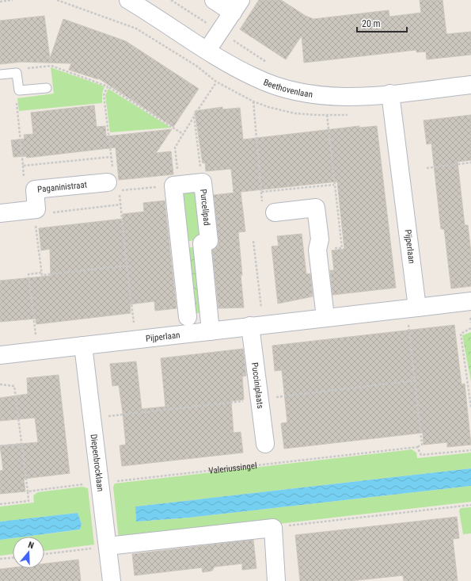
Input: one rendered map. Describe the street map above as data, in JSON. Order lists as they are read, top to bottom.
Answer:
{
  "streets": {
    "street": [
      "Beethovenlaan",
      "Paganinistraat",
      "Purcellpad",
      "Pijperlaan",
      "Pucciniplaats",
      "Diepenbrocklaan"
    ],
    "path": ["Valeriussingel"]
  },
  "crossings": [
    ["Beethovenlaan", "Pijperlaan"],
    ["Pijperlaan", "Pucciniplaats"],
    ["Pijperlaan", "Diepenbrocklaan"],
    ["Diepenbrocklaan", "Valeriussingel"]
  ],
  "scale_bar": "20 m",
  "north": "top"
}
